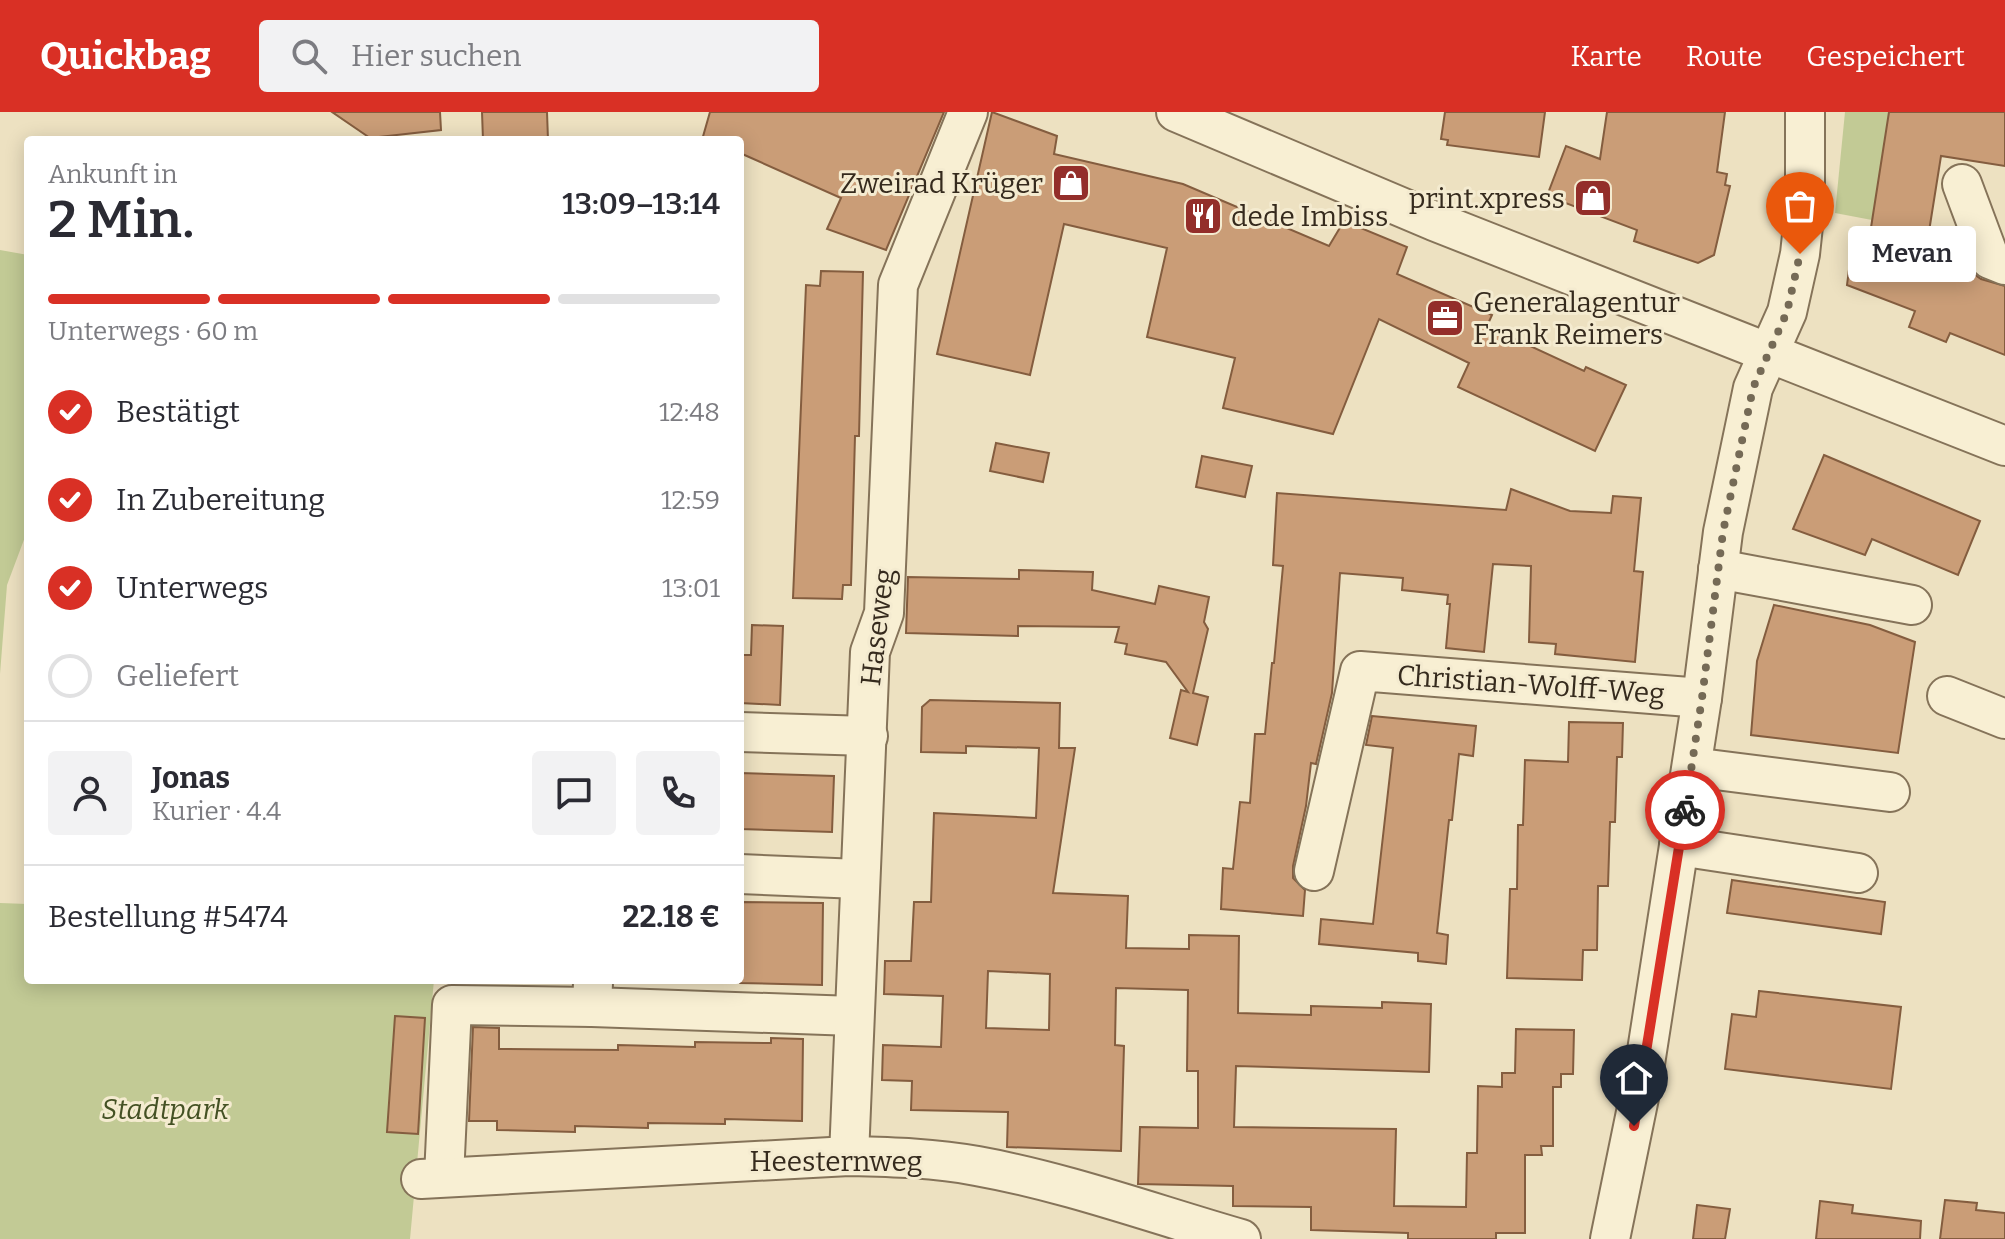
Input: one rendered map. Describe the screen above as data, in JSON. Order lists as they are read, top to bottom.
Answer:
{
  "streets": {
    "street": ["Haseweg", "Christian-Wolff-Weg", "Heesternweg"]
  },
  "crossings": [
    ["Haseweg", "Heesternweg"]
  ],
  "parks": ["Stadtpark"],
  "places": {
    "shop": ["Zweirad Krüger", "print.xpress"],
    "restaurant": ["dede Imbiss"],
    "other": ["Mevan"],
    "office": ["Generalagentur Frank Reimers"]
  },
  "page": {
    "header": "Quickbag",
    "search": "Hier suchen",
    "nav": ["Karte", "Route", "Gespeichert"],
    "heading": ["2 Min.", "Ankunft in", "13:09–13:14"],
    "panel": [
      "Jonas",
      "Kurier · 4.4",
      "Bestellung #5474",
      "22.18 €"
    ],
    "bubble": "Mevan",
    "bar": "Unterwegs · 60 m",
    "list": [
      ["Bestätigt", "12:48"],
      ["In Zubereitung", "12:59"],
      ["Unterwegs", "13:01"],
      "Geliefert"
    ]
  }
}
